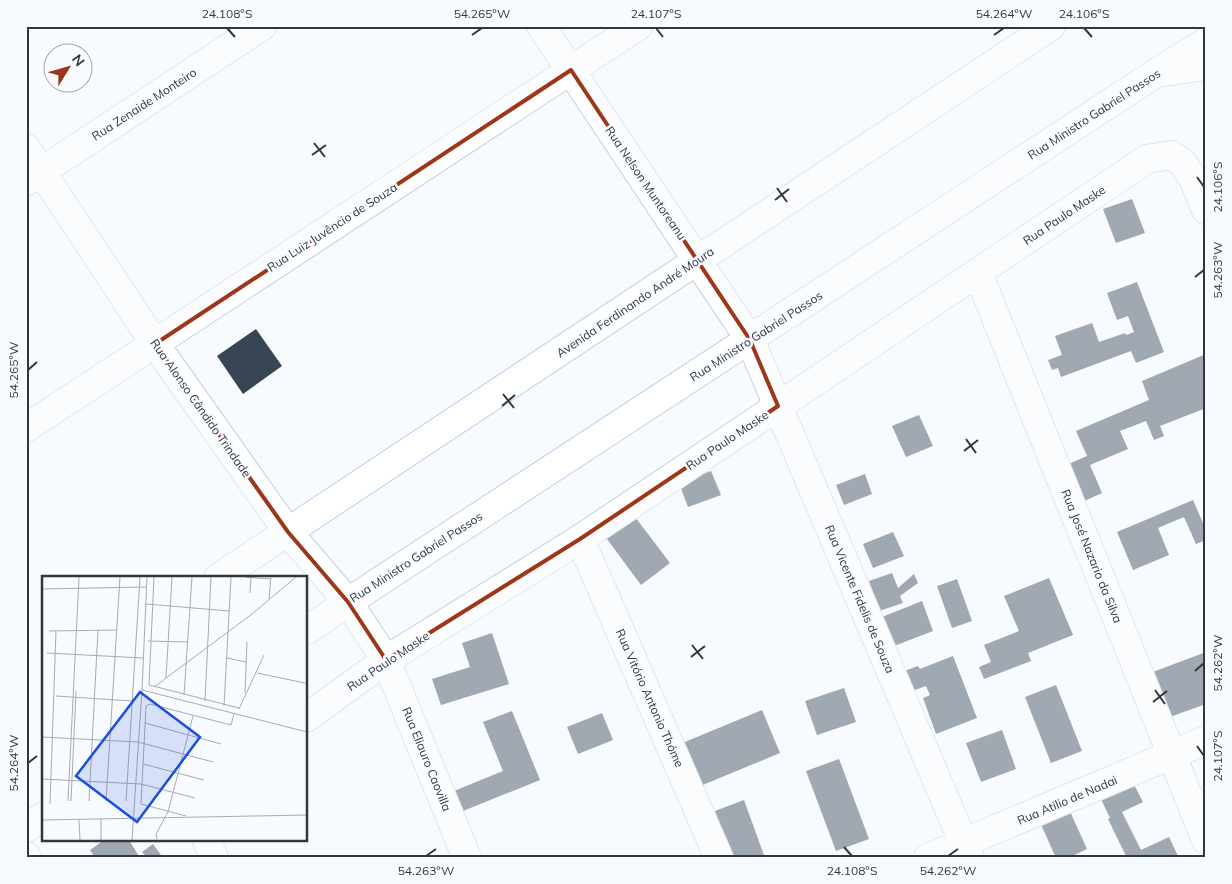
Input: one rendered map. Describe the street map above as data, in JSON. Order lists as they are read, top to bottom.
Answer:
{
  "streets": {
    "street": [
      "Rua Zenaide Monteiro",
      "Rua Ministro Gabriel Passos",
      "Rua Nelson Muntoreanu",
      "Rua Paulo Maske",
      "Rua Luiz Juvêncio de Souza",
      "Avenida Ferdinando André Moura",
      "Rua Alonso Cândido Trindade",
      "Rua José Nazario da Silva",
      "Rua Vicente Fidelis de Souza",
      "Rua Vitório Antonio Thóme",
      "Rua Eliauro Caovilla",
      "Rua Atilio de Nadai"
    ]
  },
  "crossings": [
    ["Rua Zenaide Monteiro", "Rua Alonso Cândido Trindade"],
    ["Rua Ministro Gabriel Passos", "Rua Nelson Muntoreanu"],
    ["Rua Ministro Gabriel Passos", "Rua Alonso Cândido Trindade"],
    ["Rua Ministro Gabriel Passos", "Rua Vicente Fidelis de Souza"],
    ["Rua Nelson Muntoreanu", "Rua Luiz Juvêncio de Souza"],
    ["Rua Nelson Muntoreanu", "Avenida Ferdinando André Moura"],
    ["Rua Nelson Muntoreanu", "Rua Vicente Fidelis de Souza"],
    ["Rua Paulo Maske", "Rua Alonso Cândido Trindade"],
    ["Rua Paulo Maske", "Rua José Nazario da Silva"],
    ["Rua Paulo Maske", "Rua Vicente Fidelis de Souza"],
    ["Rua Paulo Maske", "Rua Vitório Antonio Thóme"],
    ["Rua Paulo Maske", "Rua Eliauro Caovilla"],
    ["Rua Luiz Juvêncio de Souza", "Rua Alonso Cândido Trindade"],
    ["Avenida Ferdinando André Moura", "Rua Alonso Cândido Trindade"],
    ["Rua Alonso Cândido Trindade", "Rua Eliauro Caovilla"],
    ["Rua José Nazario da Silva", "Rua Atilio de Nadai"],
    ["Rua Vicente Fidelis de Souza", "Rua Atilio de Nadai"]
  ],
  "north": "top right",
  "coordinates": [
    "24.108°S",
    "54.265°W",
    "24.107°S",
    "54.264°W",
    "24.106°S",
    "54.263°W",
    "54.262°W"
  ]
}
